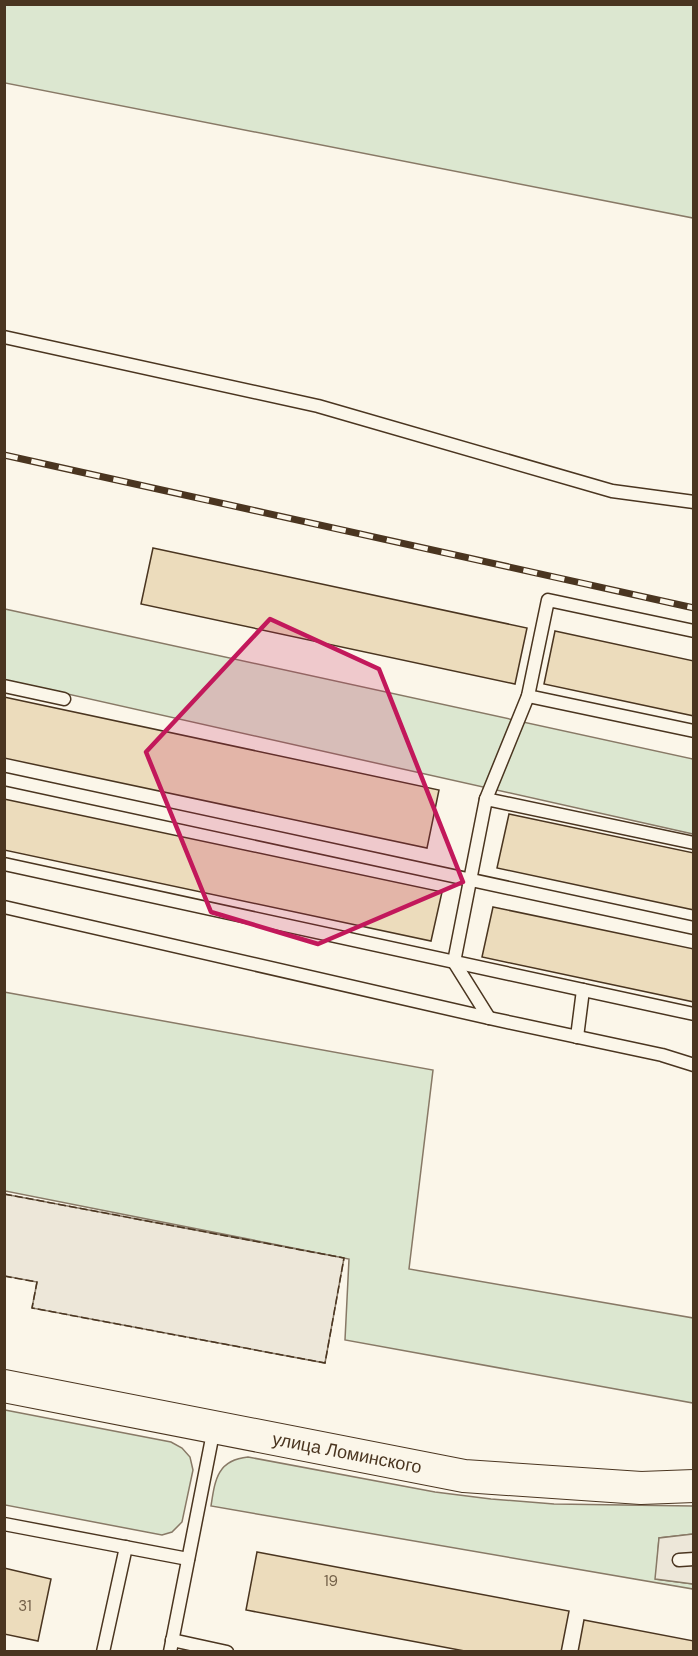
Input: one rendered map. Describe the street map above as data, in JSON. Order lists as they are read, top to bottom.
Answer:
{
  "streets": {
    "street": ["улица Ломинского"]
  },
  "house_numbers": ["19", "31"]
}
